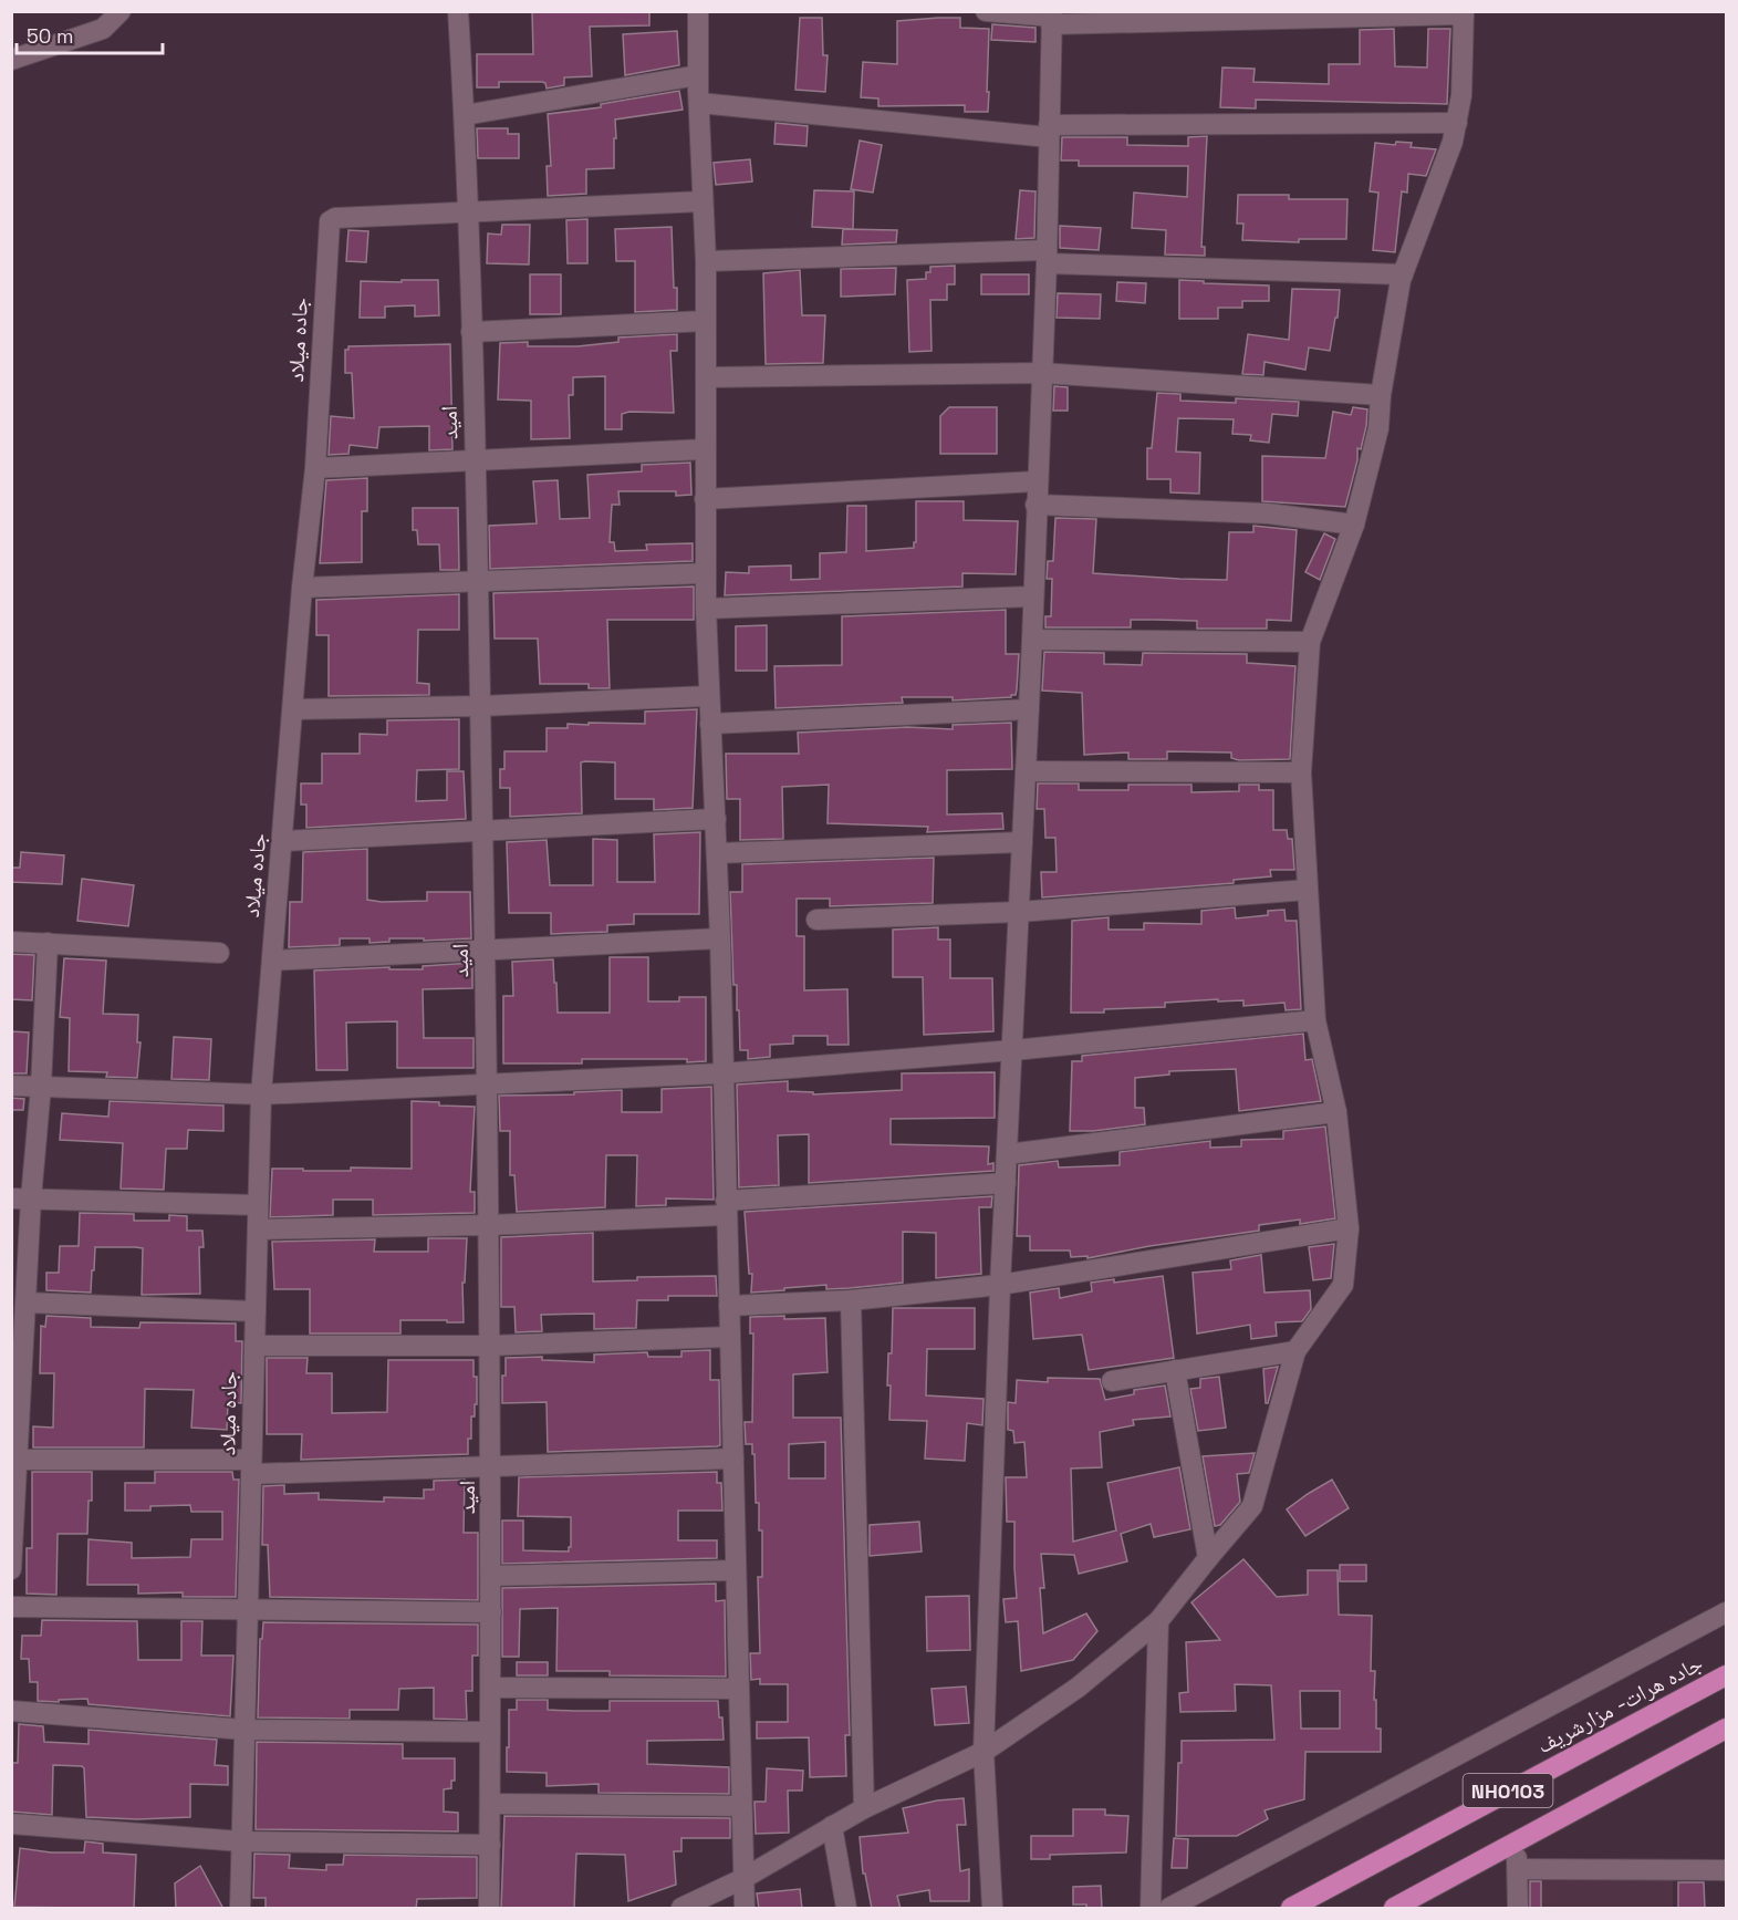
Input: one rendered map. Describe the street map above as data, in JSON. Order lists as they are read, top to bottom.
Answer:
{
  "streets": {
    "highway": ["جاده هرات- مزارشریف", "NH0103"],
    "street": ["جاده میلاد", "امید"]
  },
  "crossings": [
    ["جاده میلاد", "امید"]
  ],
  "scale_bar": "50 m"
}
